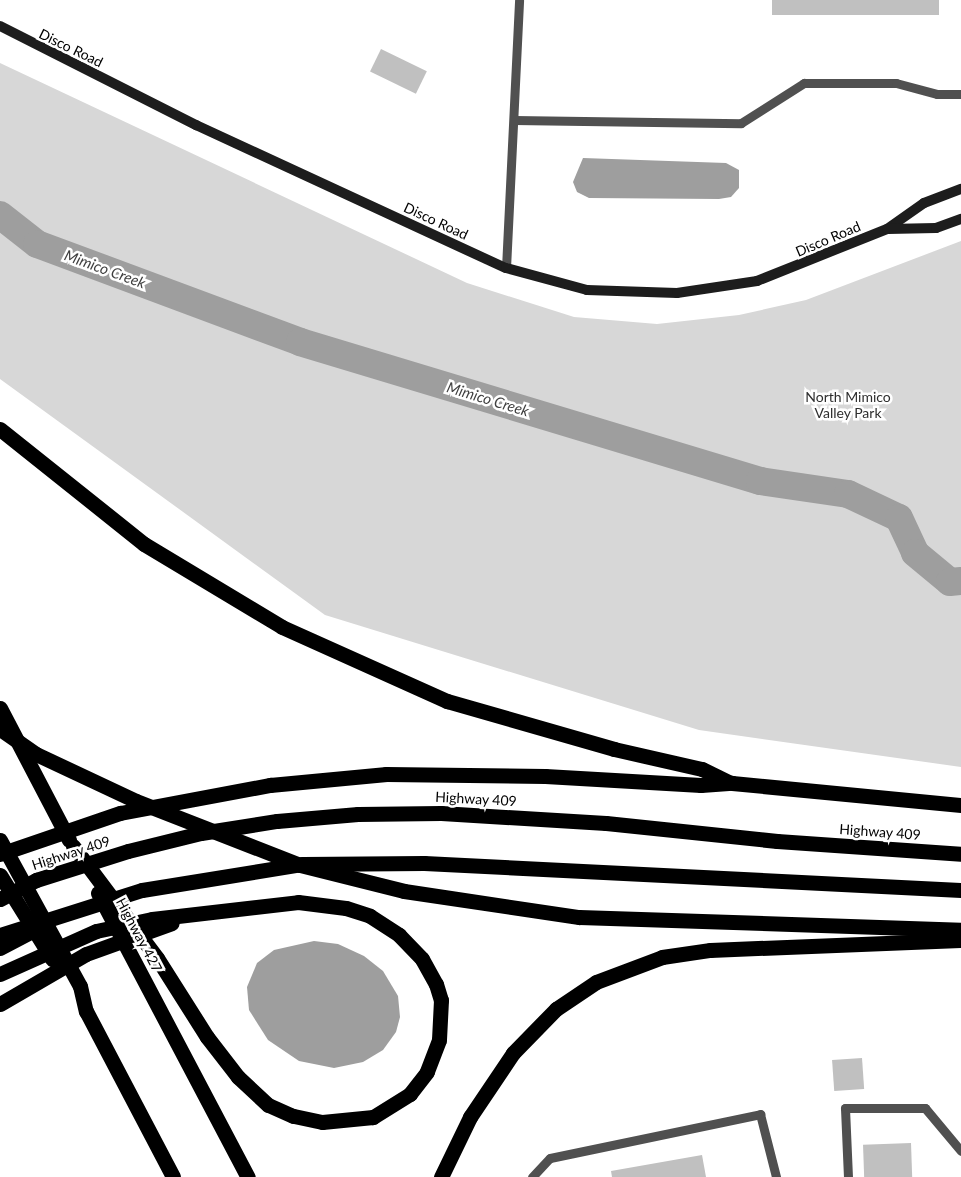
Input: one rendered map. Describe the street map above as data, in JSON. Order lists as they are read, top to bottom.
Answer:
{
  "streets": {
    "highway": ["Highway 409", "Highway 427"],
    "main road": ["Disco Road"]
  },
  "water": ["Mimico Creek"],
  "parks": ["North Mimico Valley Park"]
}
